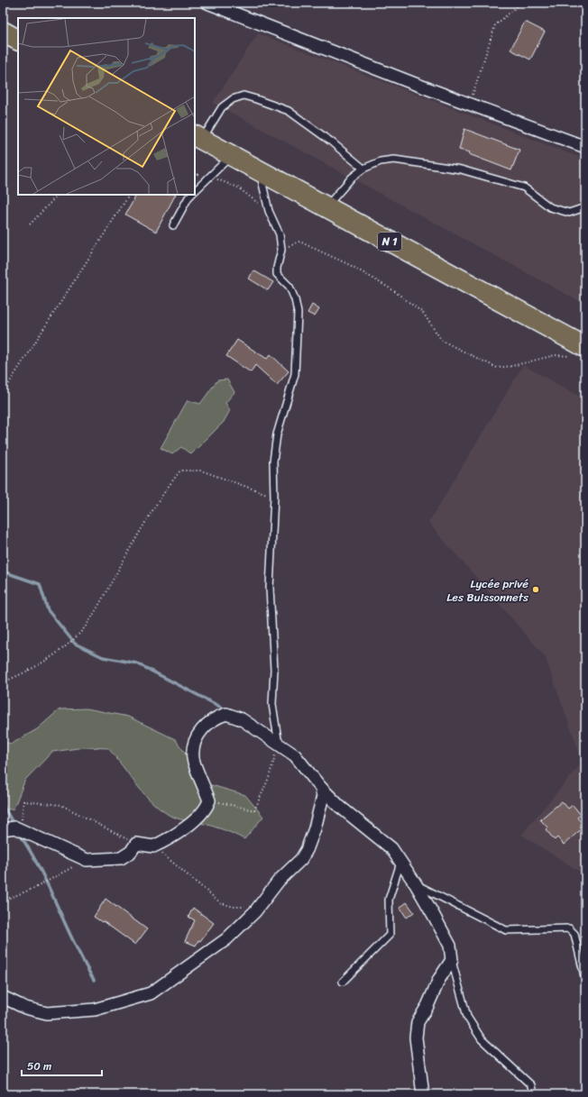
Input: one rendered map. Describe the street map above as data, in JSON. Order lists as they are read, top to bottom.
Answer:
{
  "streets": {
    "highway": ["N 1"]
  },
  "places": ["Lycée privé Les Buissonnets"],
  "scale_bar": "50 m"
}
